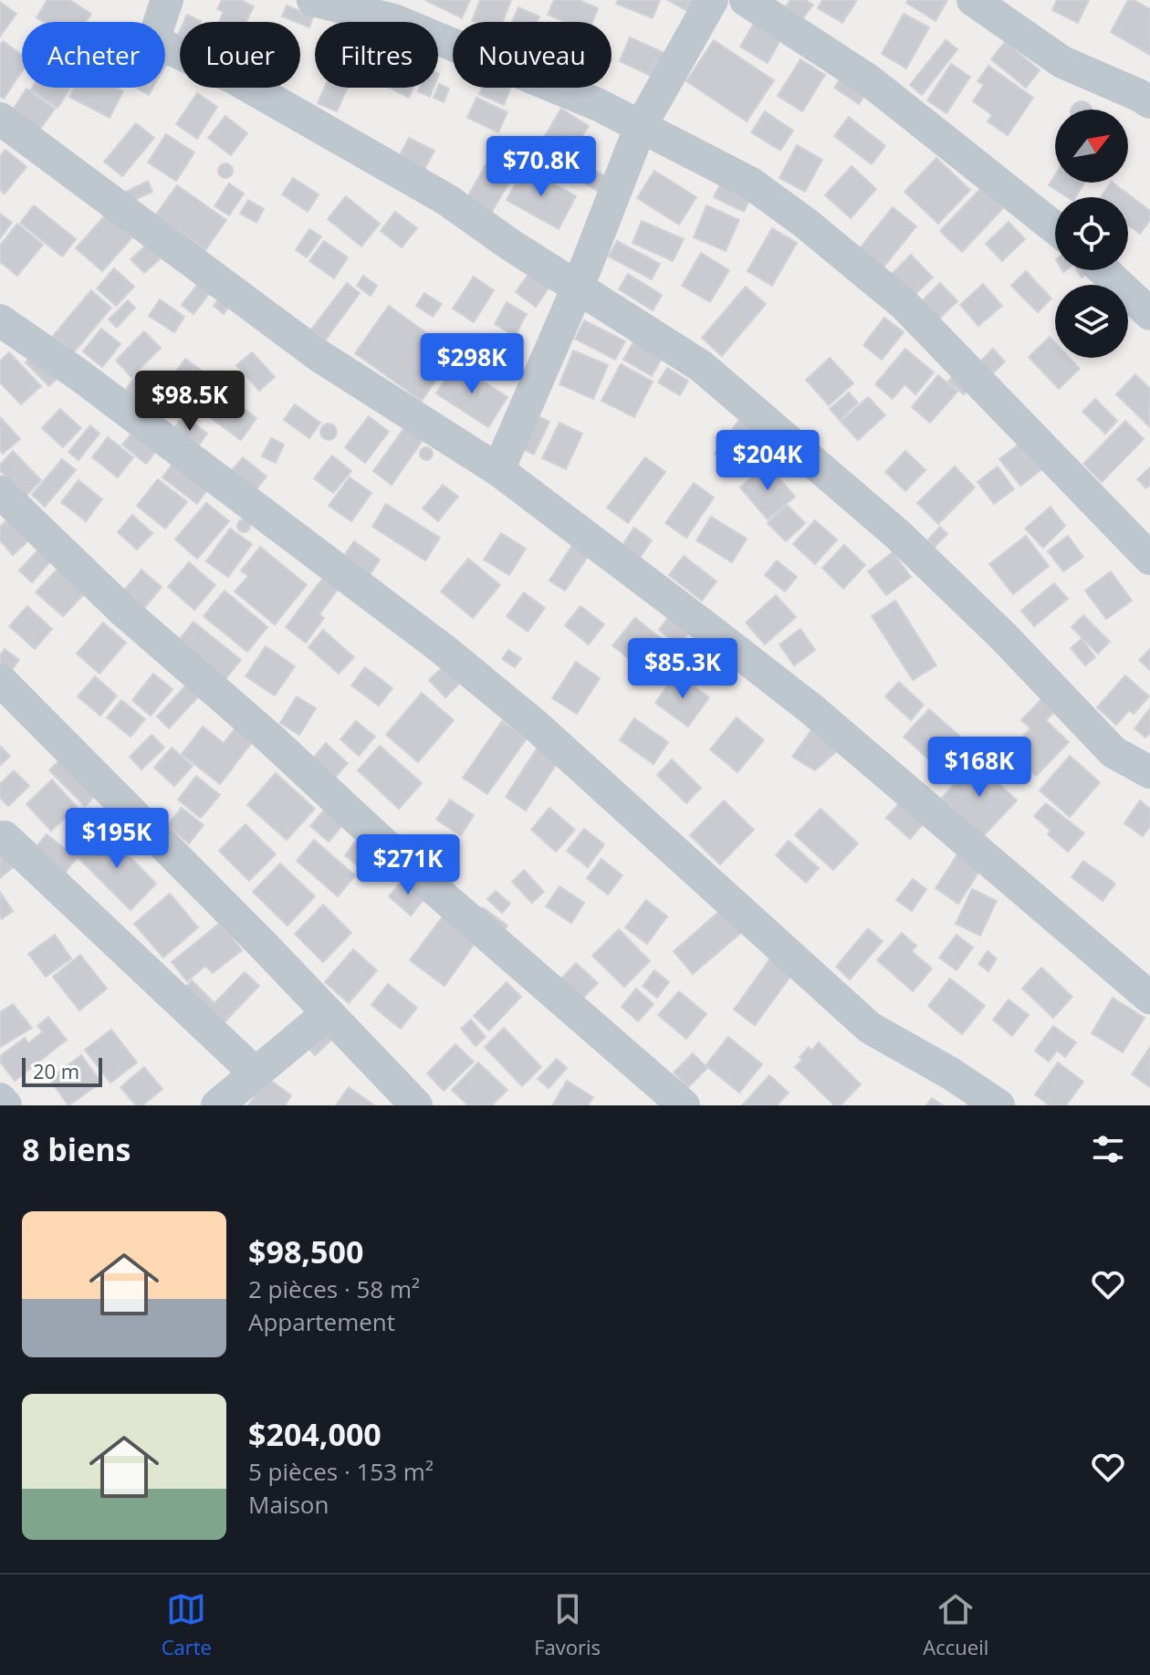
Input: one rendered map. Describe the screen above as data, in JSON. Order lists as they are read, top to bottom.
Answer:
{
  "scale_bar": "20 m",
  "north": "top right",
  "page": {
    "chip": [
      "Acheter",
      "Louer",
      "Filtres",
      "Nouveau"
    ],
    "price": [
      "$70.8K",
      "$298K",
      "$98.5K",
      "$204K",
      "$85.3K",
      "$168K",
      "$195K",
      "$271K"
    ],
    "scale": "20 m",
    "heading": "8 biens",
    "list": [
      {
        "name": "$98,500",
        "note": "2 pièces · 58 m² · Appartement"
      },
      {
        "name": "$204,000",
        "note": "5 pièces · 153 m² · Maison"
      }
    ],
    "tabs": ["Carte", "Favoris", "Accueil"]
  }
}
